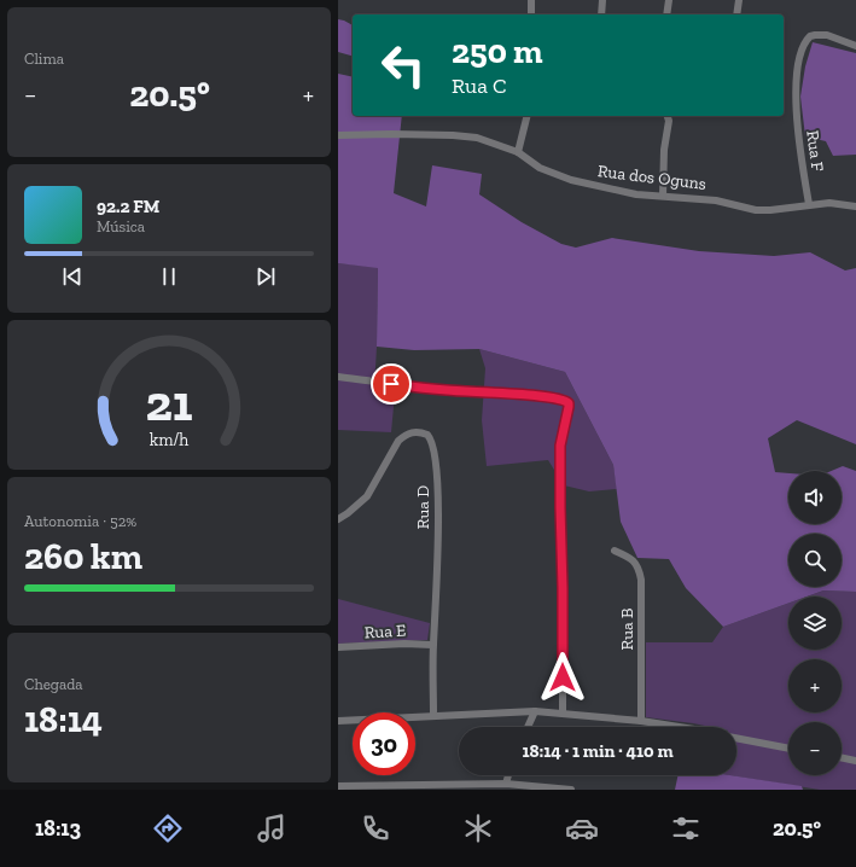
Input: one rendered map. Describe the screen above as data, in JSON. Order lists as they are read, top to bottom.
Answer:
{
  "streets": {
    "street": [
      "Rua F",
      "Rua dos Oguns",
      "Rua D",
      "Rua B",
      "Rua E"
    ]
  },
  "crossings": [
    ["Rua F", "Rua dos Oguns"],
    ["Rua D", "Rua E"]
  ],
  "page": {
    "tile": [
      "Clima",
      ["Autonomia · 52%", "260 km"],
      ["Chegada", "18:14"]
    ],
    "turn": ["250 m", "Rua C"],
    "heat": ["−", "20.5°", "+"],
    "song": ["92.2 FM", "Música"],
    "map_buttons": ["+", "−"],
    "limit": "30",
    "trip": "18:14 · 1 min · 410 m",
    "tabs": ["18:13", "20.5°"],
    "gauge": ["21", "km/h"]
  }
}
